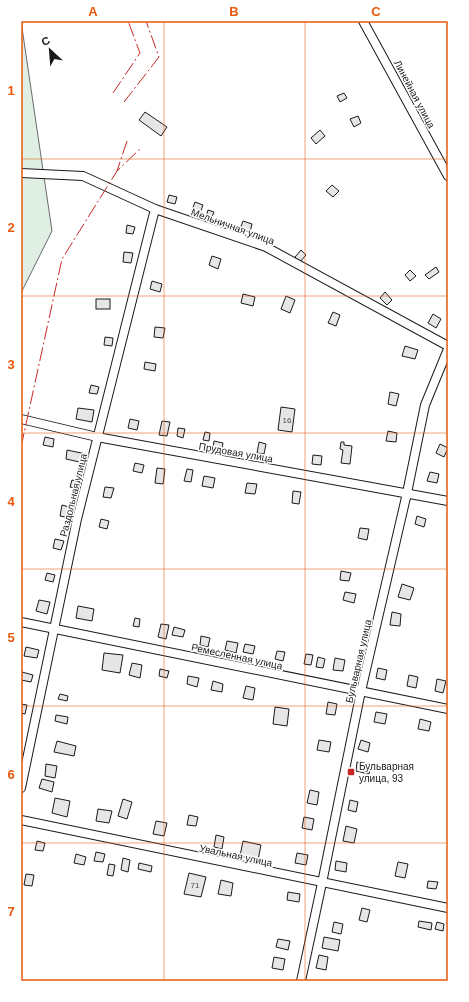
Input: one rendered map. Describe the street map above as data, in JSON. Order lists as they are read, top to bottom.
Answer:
{
  "streets": {
    "street": [
      "Линейная улица",
      "Мельничная улица",
      "Прудовая улица",
      "Раздольная улица",
      "Ремесленная улица",
      "Бульварная улица",
      "Увальная улица"
    ]
  },
  "crossings": [
    ["Мельничная улица", "Раздольная улица"],
    ["Мельничная улица", "Бульварная улица"],
    ["Прудовая улица", "Раздольная улица"],
    ["Прудовая улица", "Бульварная улица"],
    ["Раздольная улица", "Ремесленная улица"],
    ["Ремесленная улица", "Бульварная улица"],
    ["Бульварная улица", "Увальная улица"]
  ],
  "places": {
    "transit": ["Бульварная улица, 93"]
  },
  "house_numbers": ["16", "71"],
  "north": "top left",
  "grid": {
    "columns": ["A", "B", "C"],
    "rows": [
      "1",
      "2",
      "3",
      "4",
      "5",
      "6",
      "7"
    ]
  }
}
